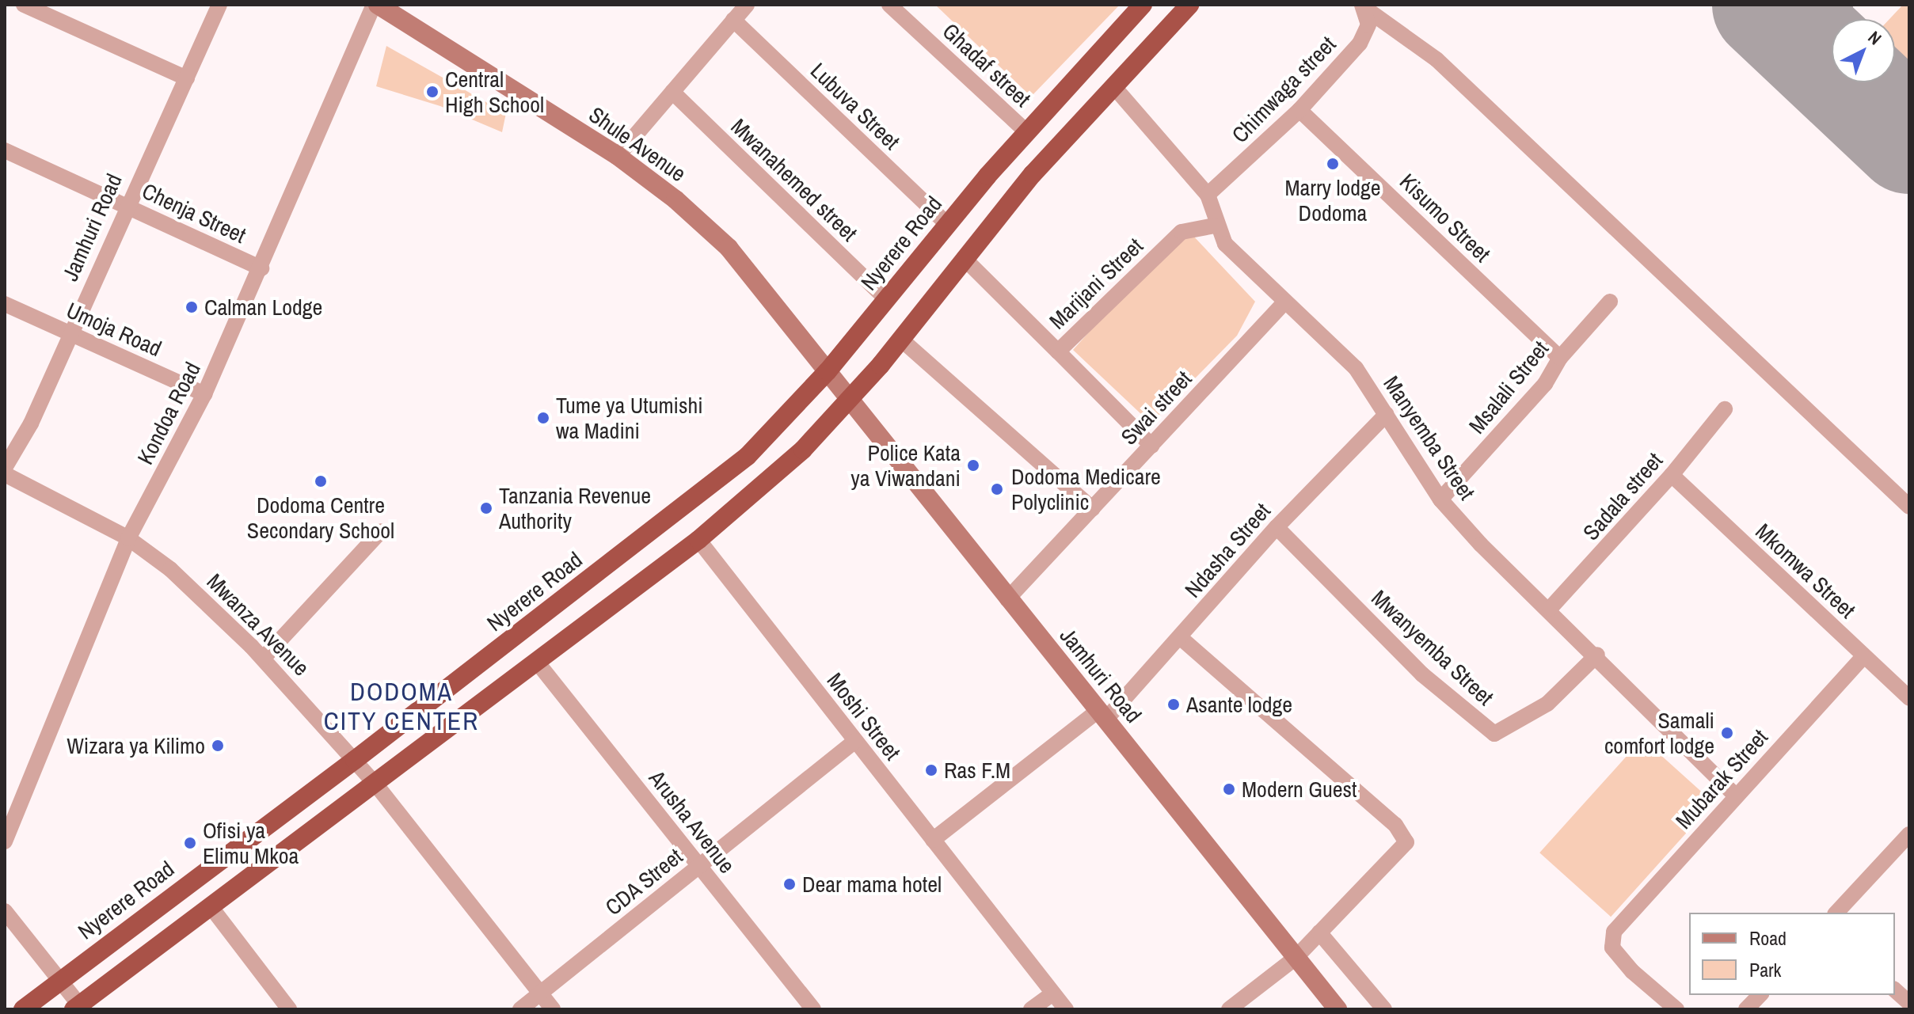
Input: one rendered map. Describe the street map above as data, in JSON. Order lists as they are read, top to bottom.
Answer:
{
  "streets": {
    "highway": ["Nyerere Road"],
    "main road": ["Shule Avenue", "Jamhuri Road"],
    "street": [
      "Ghadaf street",
      "Chimwaga street",
      "Lubuva Street",
      "Mwanahemed street",
      "Chenja Street",
      "Kisumo Street",
      "Marijani Street",
      "Umoja Road",
      "Msalali Street",
      "Swai street",
      "Kondoa Road",
      "Manyemba Street",
      "Sadala street",
      "Ndasha Street",
      "Mkomwa Street",
      "Mwanza Avenue",
      "Mwanyemba Street",
      "Moshi Street",
      "Mubarak Street",
      "Arusha Avenue",
      "CDA Street"
    ]
  },
  "crossings": [
    ["Ghadaf street", "Nyerere Road"],
    ["Chimwaga street", "Kisumo Street"],
    ["Chimwaga street", "Manyemba Street"],
    ["Lubuva Street", "Nyerere Road"],
    ["Shule Avenue", "Jamhuri Road"],
    ["Shule Avenue", "Nyerere Road"],
    ["Shule Avenue", "Kondoa Road"],
    ["Mwanahemed street", "Nyerere Road"],
    ["Chenja Street", "Jamhuri Road"],
    ["Chenja Street", "Kondoa Road"],
    ["Kisumo Street", "Msalali Street"],
    ["Jamhuri Road", "Nyerere Road"],
    ["Jamhuri Road", "Umoja Road"],
    ["Jamhuri Road", "Swai street"],
    ["Jamhuri Road", "Ndasha Street"],
    ["Nyerere Road", "Mwanza Avenue"],
    ["Marijani Street", "Manyemba Street"],
    ["Umoja Road", "Kondoa Road"],
    ["Msalali Street", "Manyemba Street"],
    ["Swai street", "Manyemba Street"],
    ["Kondoa Road", "Mwanza Avenue"],
    ["Manyemba Street", "Sadala street"],
    ["Manyemba Street", "Ndasha Street"],
    ["Manyemba Street", "Mwanyemba Street"],
    ["Manyemba Street", "Mubarak Street"],
    ["Sadala street", "Mkomwa Street"],
    ["Ndasha Street", "Mwanyemba Street"],
    ["Ndasha Street", "Moshi Street"],
    ["Mkomwa Street", "Mubarak Street"],
    ["Mwanza Avenue", "CDA Street"],
    ["Moshi Street", "CDA Street"],
    ["Arusha Avenue", "CDA Street"]
  ],
  "districts": ["DODOMA CITY CENTER"],
  "places": [
    "Central High School",
    "Marry lodge Dodoma",
    "Calman Lodge",
    "Tume ya Utumishi wa Madini",
    "Police Kata ya Viwandani",
    "Dodoma Centre Secondary School",
    "Dodoma Medicare Polyclinic",
    "Tanzania Revenue Authority",
    "Asante lodge",
    "Samali comfort lodge",
    "Wizara ya Kilimo",
    "Ras F.M",
    "Modern Guest",
    "Ofisi ya Elimu Mkoa",
    "Dear mama hotel"
  ],
  "legend": ["Road", "Park"],
  "north": "top right"
}
